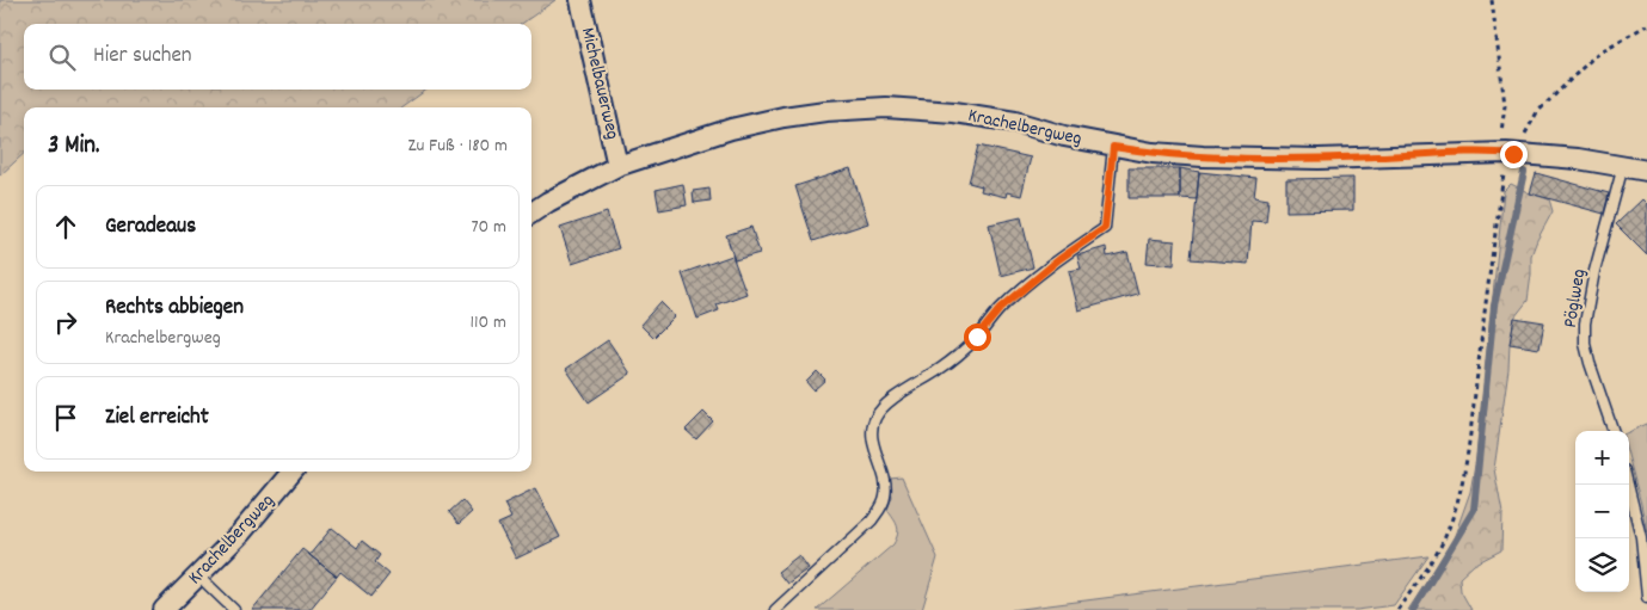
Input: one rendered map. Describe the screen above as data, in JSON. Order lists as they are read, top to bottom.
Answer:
{
  "streets": {
    "street": ["Michelbauerweg", "Krachelbergweg"],
    "lane": ["Pöglweg"]
  },
  "crossings": [
    ["Michelbauerweg", "Krachelbergweg"],
    ["Krachelbergweg", "Pöglweg"]
  ],
  "page": {
    "search": "Hier suchen",
    "heading": ["3 Min.", "Zu Fuß · 180 m"],
    "list": [
      ["Geradeaus", "70 m"],
      ["Rechts abbiegen", "Krachelbergweg", "110 m"],
      "Ziel erreicht"
    ],
    "map_buttons": ["+", "−"]
  }
}
